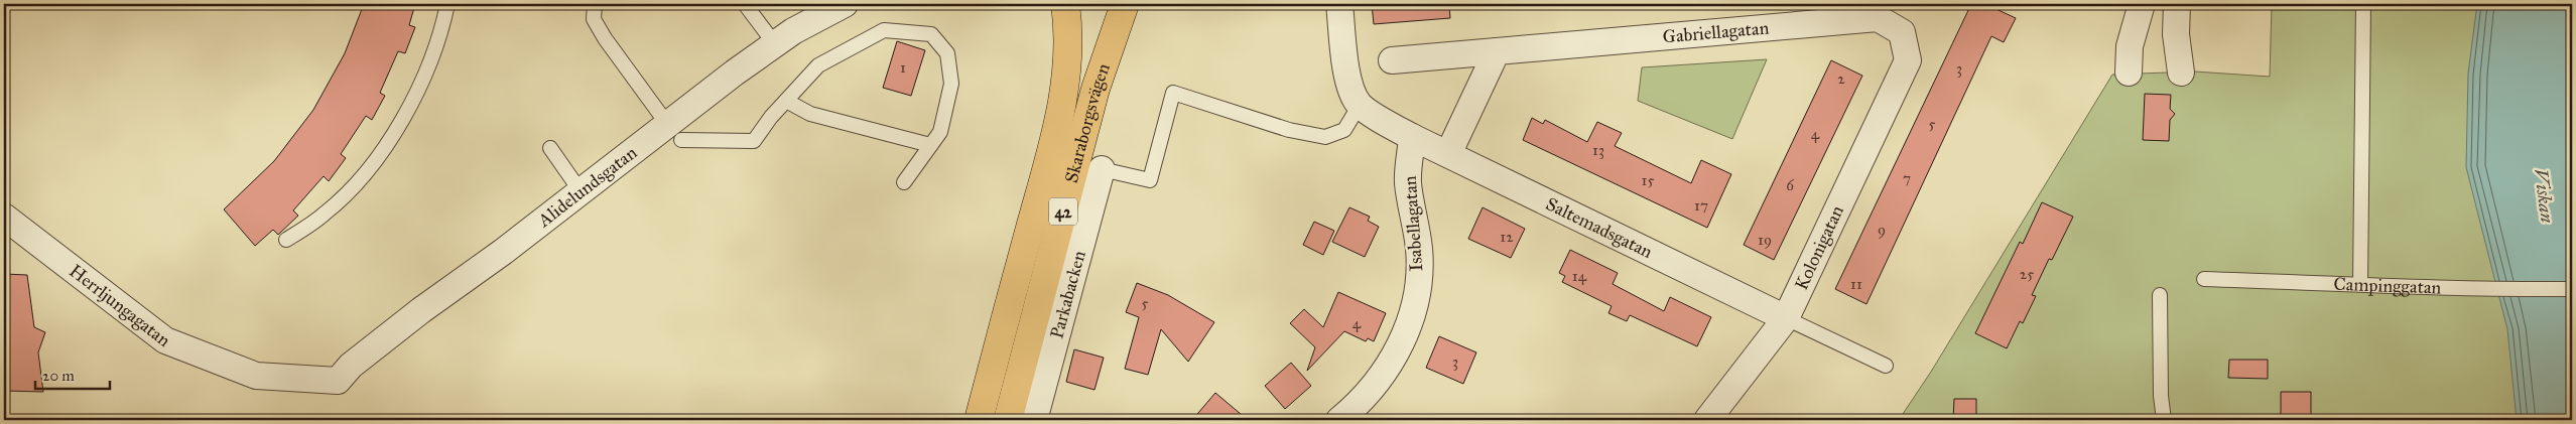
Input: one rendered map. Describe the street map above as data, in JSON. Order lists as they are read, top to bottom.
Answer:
{
  "streets": {
    "main road": ["Skaraborgsvägen", "42"],
    "street": [
      "Gabriellagatan",
      "Alidelundsgatan",
      "Isabellagatan",
      "Saltemadsgatan",
      "Kolonigatan",
      "Parkabacken",
      "Herrljungagatan"
    ],
    "lane": ["Campinggatan"]
  },
  "crossings": [
    ["Gabriellagatan", "Kolonigatan"],
    ["Alidelundsgatan", "Herrljungagatan"],
    ["Isabellagatan", "Saltemadsgatan"],
    ["Saltemadsgatan", "Kolonigatan"]
  ],
  "water": ["Viskan"],
  "house_numbers": [
    "1",
    "3",
    "2",
    "5",
    "4",
    "13",
    "7",
    "15",
    "6",
    "17",
    "9",
    "12",
    "19",
    "25",
    "14",
    "11",
    "5",
    "4",
    "3"
  ],
  "scale_bar": "20 m"
}
